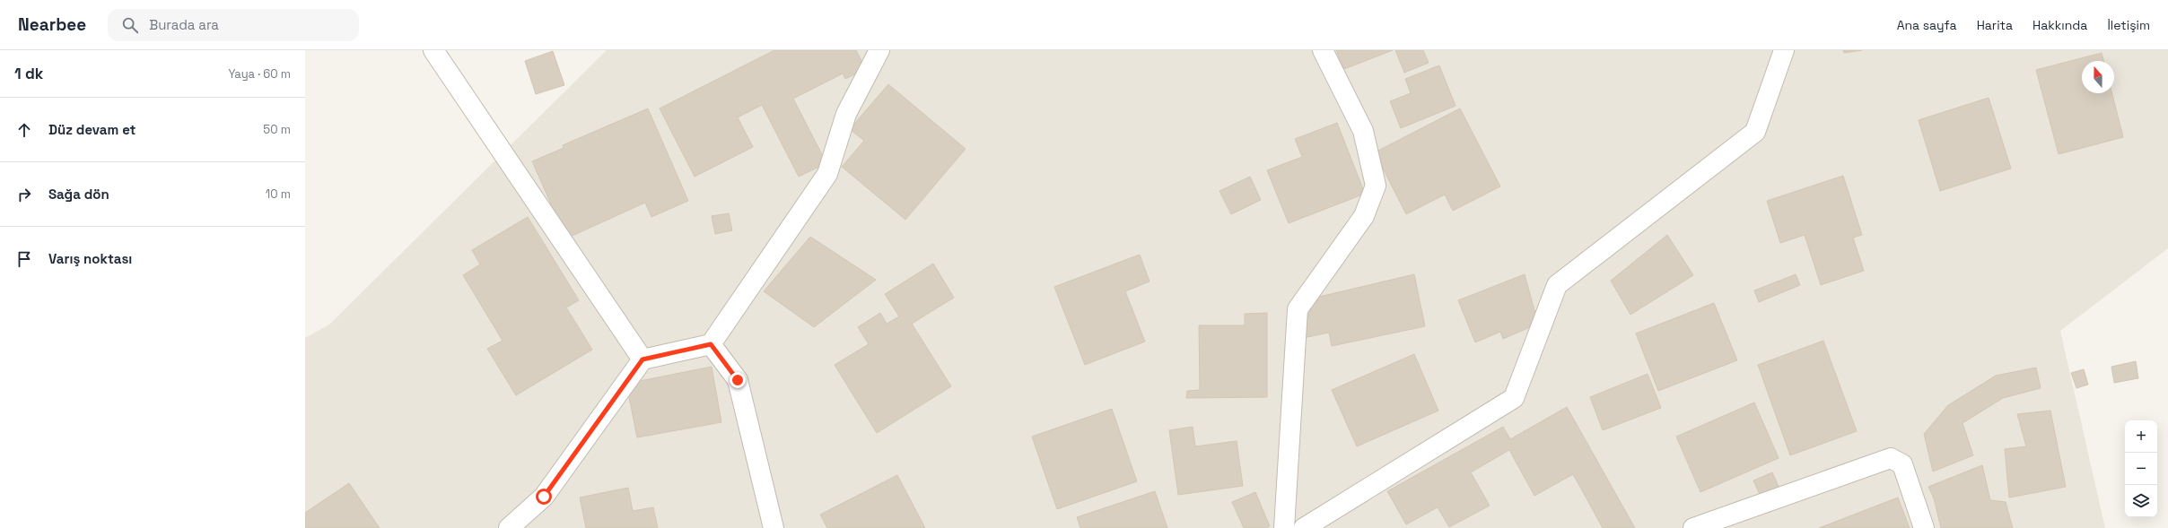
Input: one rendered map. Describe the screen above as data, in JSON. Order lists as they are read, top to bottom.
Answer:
{
  "north": "top",
  "page": {
    "header": "Nearbee",
    "search": "Burada ara",
    "nav": [
      "Ana sayfa",
      "Harita",
      "Hakkında",
      "İletişim"
    ],
    "heading": ["1 dk", "Yaya · 60 m"],
    "list": [
      ["Düz devam et", "50 m"],
      ["Sağa dön", "10 m"],
      "Varış noktası"
    ],
    "map_buttons": ["+", "−"]
  }
}
